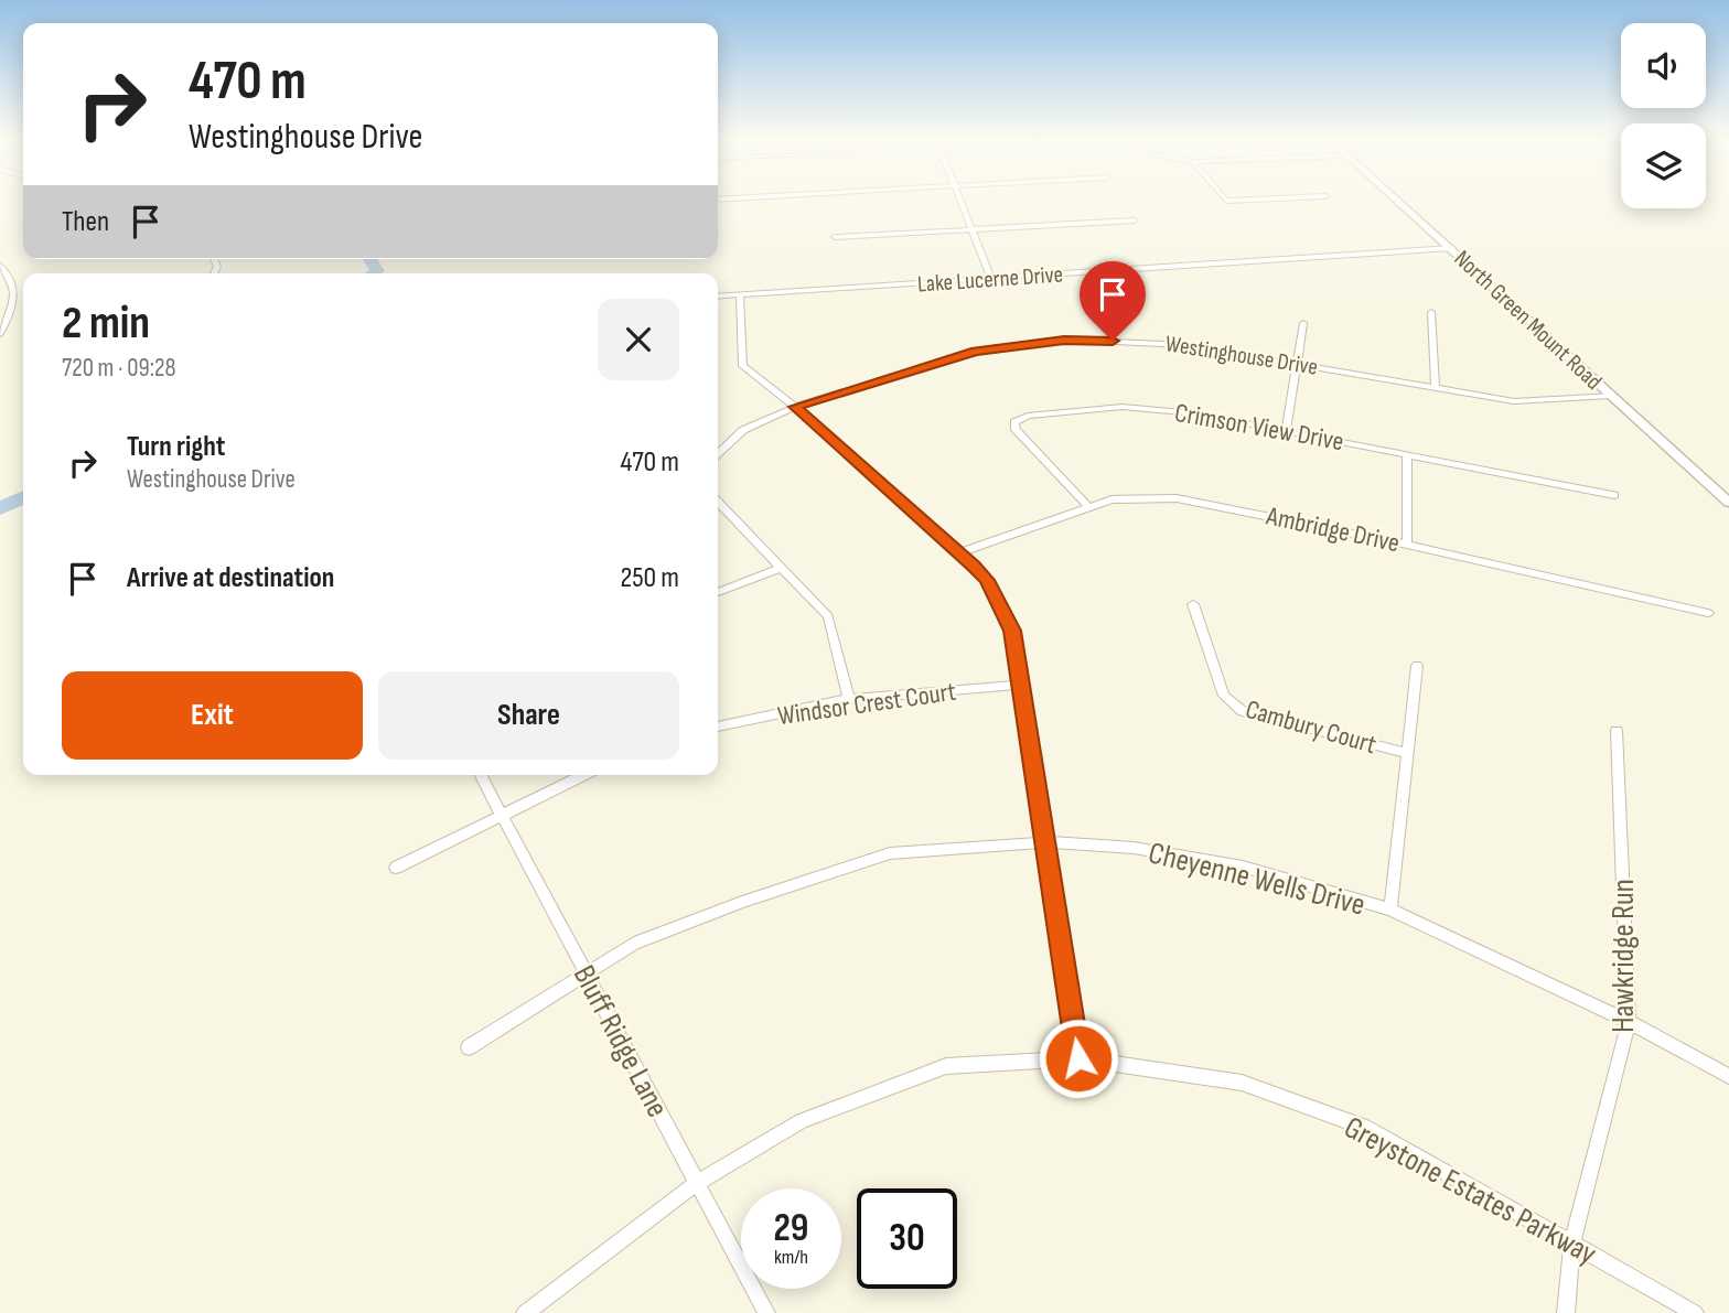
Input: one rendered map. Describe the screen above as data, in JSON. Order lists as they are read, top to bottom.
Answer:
{
  "streets": {
    "street": [
      "Lake Lucerne Drive",
      "North Green Mount Road",
      "Westinghouse Drive",
      "Crimson View Drive",
      "Ambridge Drive",
      "Windsor Crest Court",
      "Cambury Court",
      "Cheyenne Wells Drive",
      "Hawkridge Run",
      "Bluff Ridge Lane",
      "Greystone Estates Parkway"
    ]
  },
  "crossings": [
    ["Lake Lucerne Drive", "North Green Mount Road"],
    ["North Green Mount Road", "Westinghouse Drive"],
    ["Crimson View Drive", "Ambridge Drive"],
    ["Cheyenne Wells Drive", "Hawkridge Run"],
    ["Cheyenne Wells Drive", "Bluff Ridge Lane"],
    ["Hawkridge Run", "Greystone Estates Parkway"],
    ["Bluff Ridge Lane", "Greystone Estates Parkway"]
  ],
  "page": {
    "turn": ["470 m", "Westinghouse Drive"],
    "then": "Then",
    "heading": ["2 min", "720 m · 09:28"],
    "list": [
      {
        "name": "Turn right",
        "note": "Westinghouse Drive",
        "value": "470 m"
      },
      {
        "name": "Arrive at destination",
        "value": "250 m"
      }
    ],
    "buttons": ["Exit", "Share"],
    "speed": "29 km/h",
    "limit": "30"
  }
}
